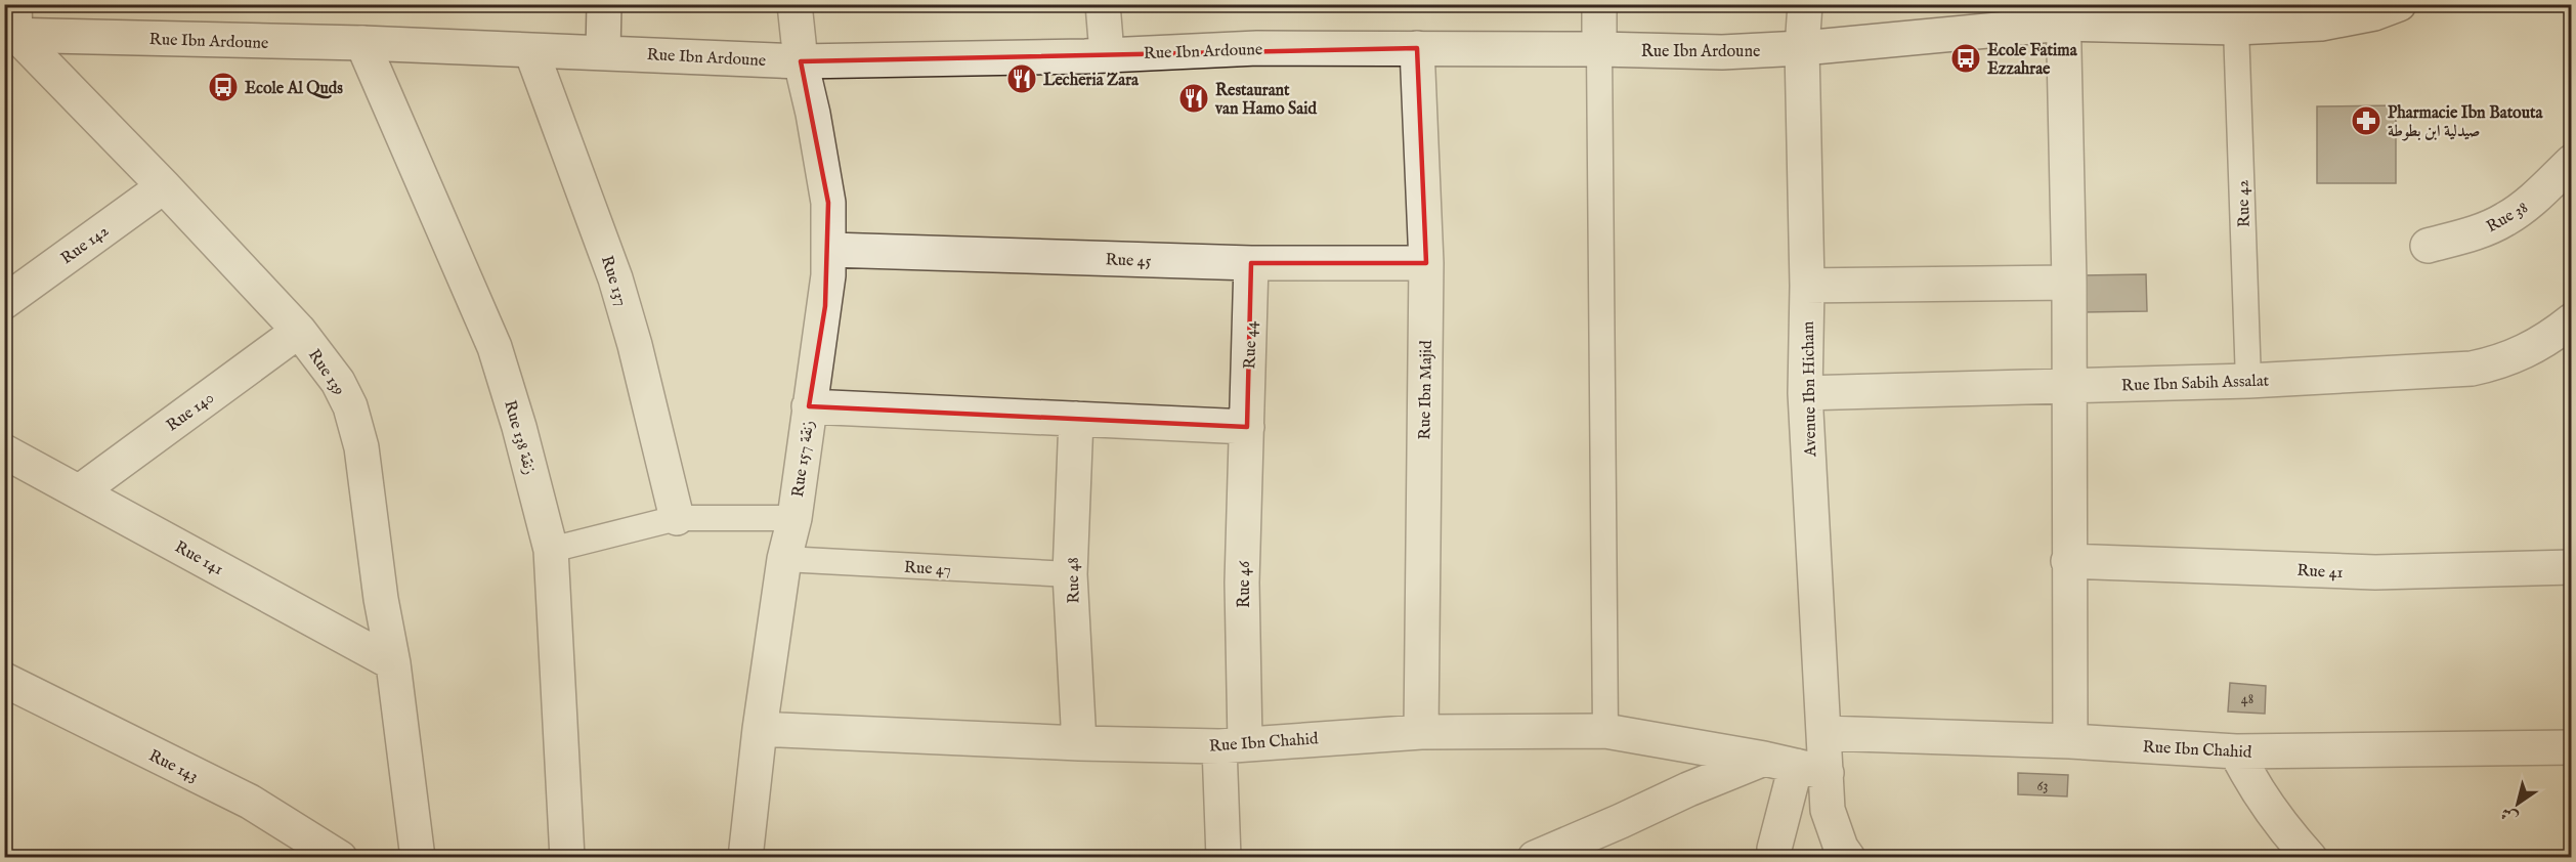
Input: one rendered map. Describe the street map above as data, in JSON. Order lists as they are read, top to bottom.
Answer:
{
  "streets": {
    "street": [
      "Rue Ibn Ardoune",
      "Rue 38",
      "Rue 142",
      "Rue 45",
      "Rue 137",
      "Rue 44",
      "Rue 139",
      "Rue Ibn Sabih Assalat",
      "Avenue Ibn Hicham",
      "Rue Ibn Majid",
      "Rue 140",
      "Rue 138 زنقة",
      "Rue 157 زنقة",
      "Rue 141",
      "Rue 41",
      "Rue 48",
      "Rue 46",
      "Rue Ibn Chahid",
      "Rue 143"
    ],
    "lane": ["Rue 42", "Rue 47"]
  },
  "crossings": [
    ["Rue Ibn Ardoune", "Rue 42"],
    ["Rue Ibn Ardoune", "Rue 137"],
    ["Rue Ibn Ardoune", "Rue 139"],
    ["Rue Ibn Ardoune", "Avenue Ibn Hicham"],
    ["Rue Ibn Ardoune", "Rue Ibn Majid"],
    ["Rue Ibn Ardoune", "Rue 138 زنقة"],
    ["Rue Ibn Ardoune", "Rue 157 زنقة"],
    ["Rue 42", "Rue Ibn Sabih Assalat"],
    ["Rue 142", "Rue 139"],
    ["Rue 45", "Rue 44"],
    ["Rue 45", "Rue Ibn Majid"],
    ["Rue 45", "Rue 157 زنقة"],
    ["Rue 44", "Rue 46"],
    ["Rue 139", "Rue 140"],
    ["Rue 139", "Rue 141"],
    ["Rue Ibn Sabih Assalat", "Avenue Ibn Hicham"],
    ["Avenue Ibn Hicham", "Rue Ibn Chahid"],
    ["Rue Ibn Majid", "Rue Ibn Chahid"],
    ["Rue 140", "Rue 141"],
    ["Rue 157 زنقة", "Rue 47"],
    ["Rue 157 زنقة", "Rue Ibn Chahid"],
    ["Rue 47", "Rue 48"],
    ["Rue 48", "Rue Ibn Chahid"],
    ["Rue 46", "Rue Ibn Chahid"]
  ],
  "places": {
    "bus stop": ["Ecole Fatima Ezzahrae", "Ecole Al Quds"],
    "restaurant": ["Lecheria Zara", "Restaurant van Hamo Said"],
    "pharmacy": ["Pharmacie Ibn Batouta صيدلية ابن بطوطة"]
  },
  "house_numbers": ["48", "63"],
  "north": "bottom left"
}
